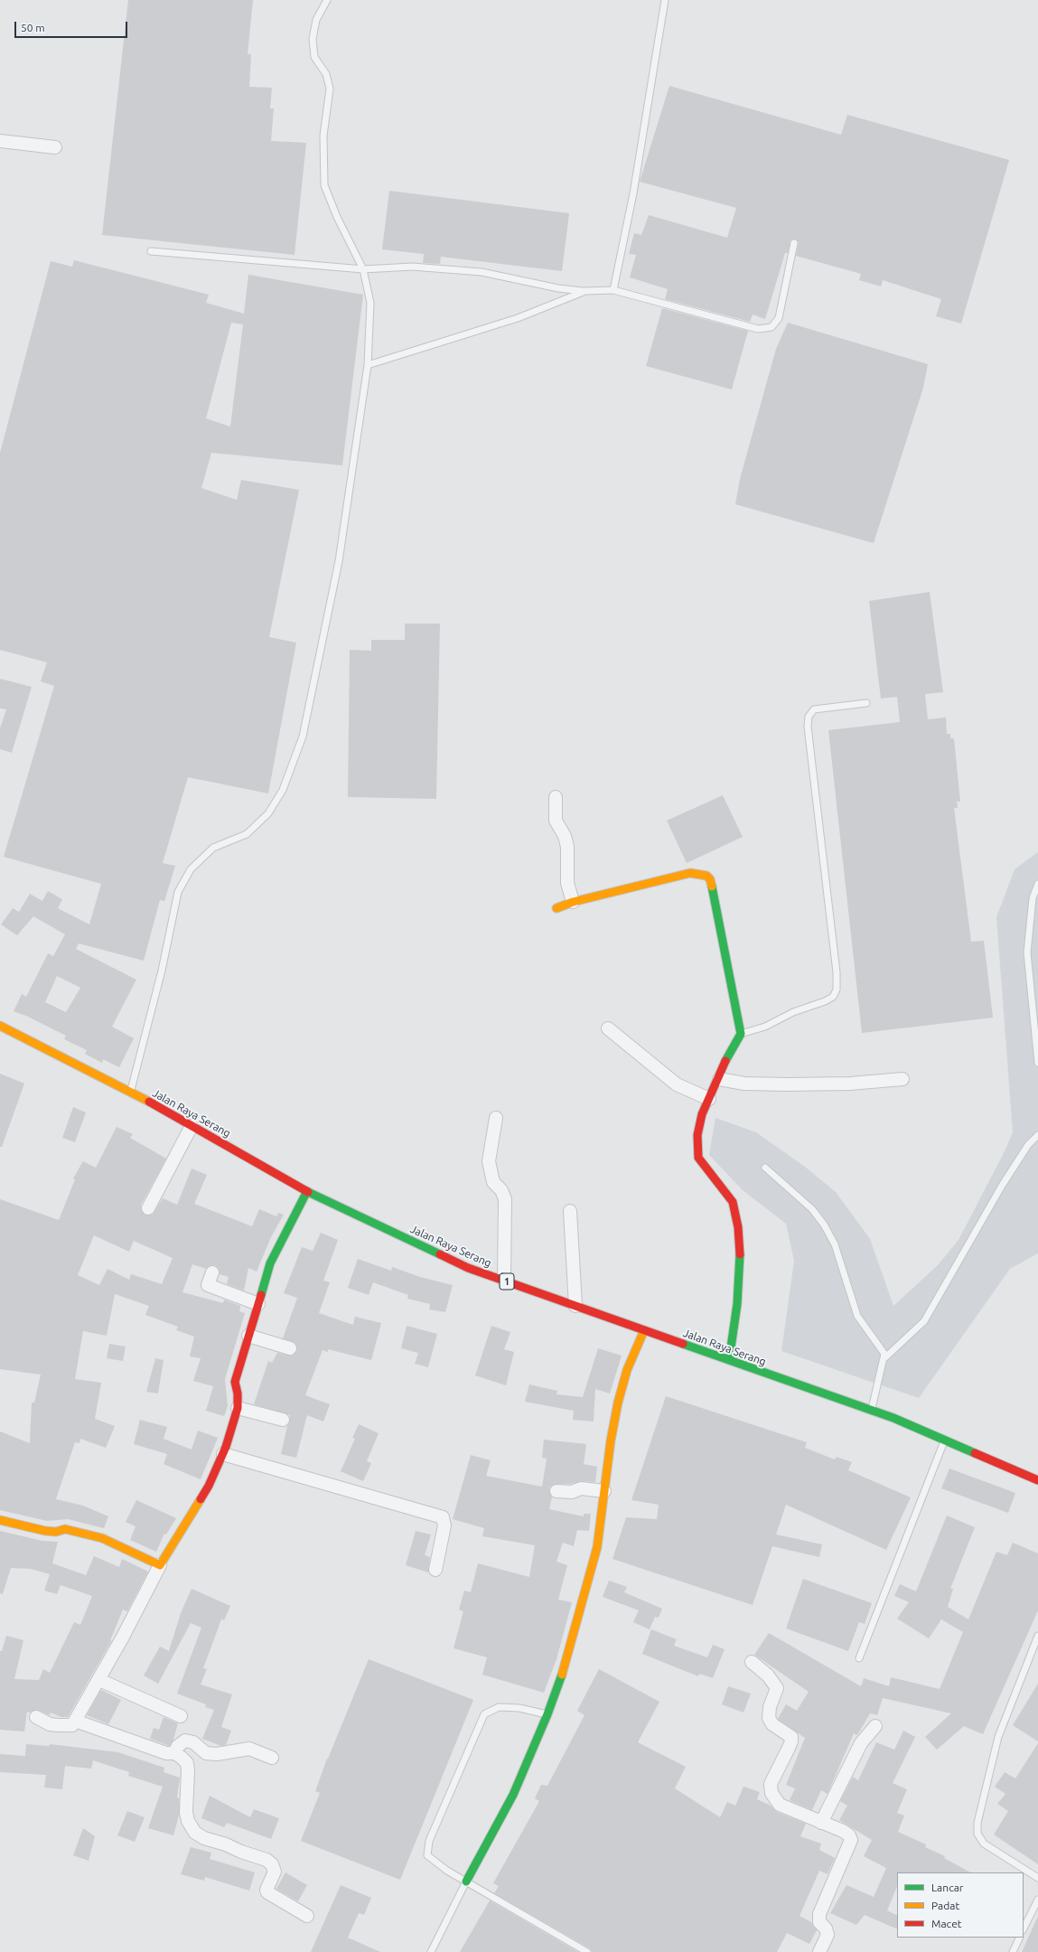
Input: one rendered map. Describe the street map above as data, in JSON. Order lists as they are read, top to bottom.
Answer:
{
  "streets": {
    "main road": ["Jalan Raya Serang", "1"]
  },
  "legend": ["Lancar", "Padat", "Macet"],
  "scale_bar": "50 m"
}
